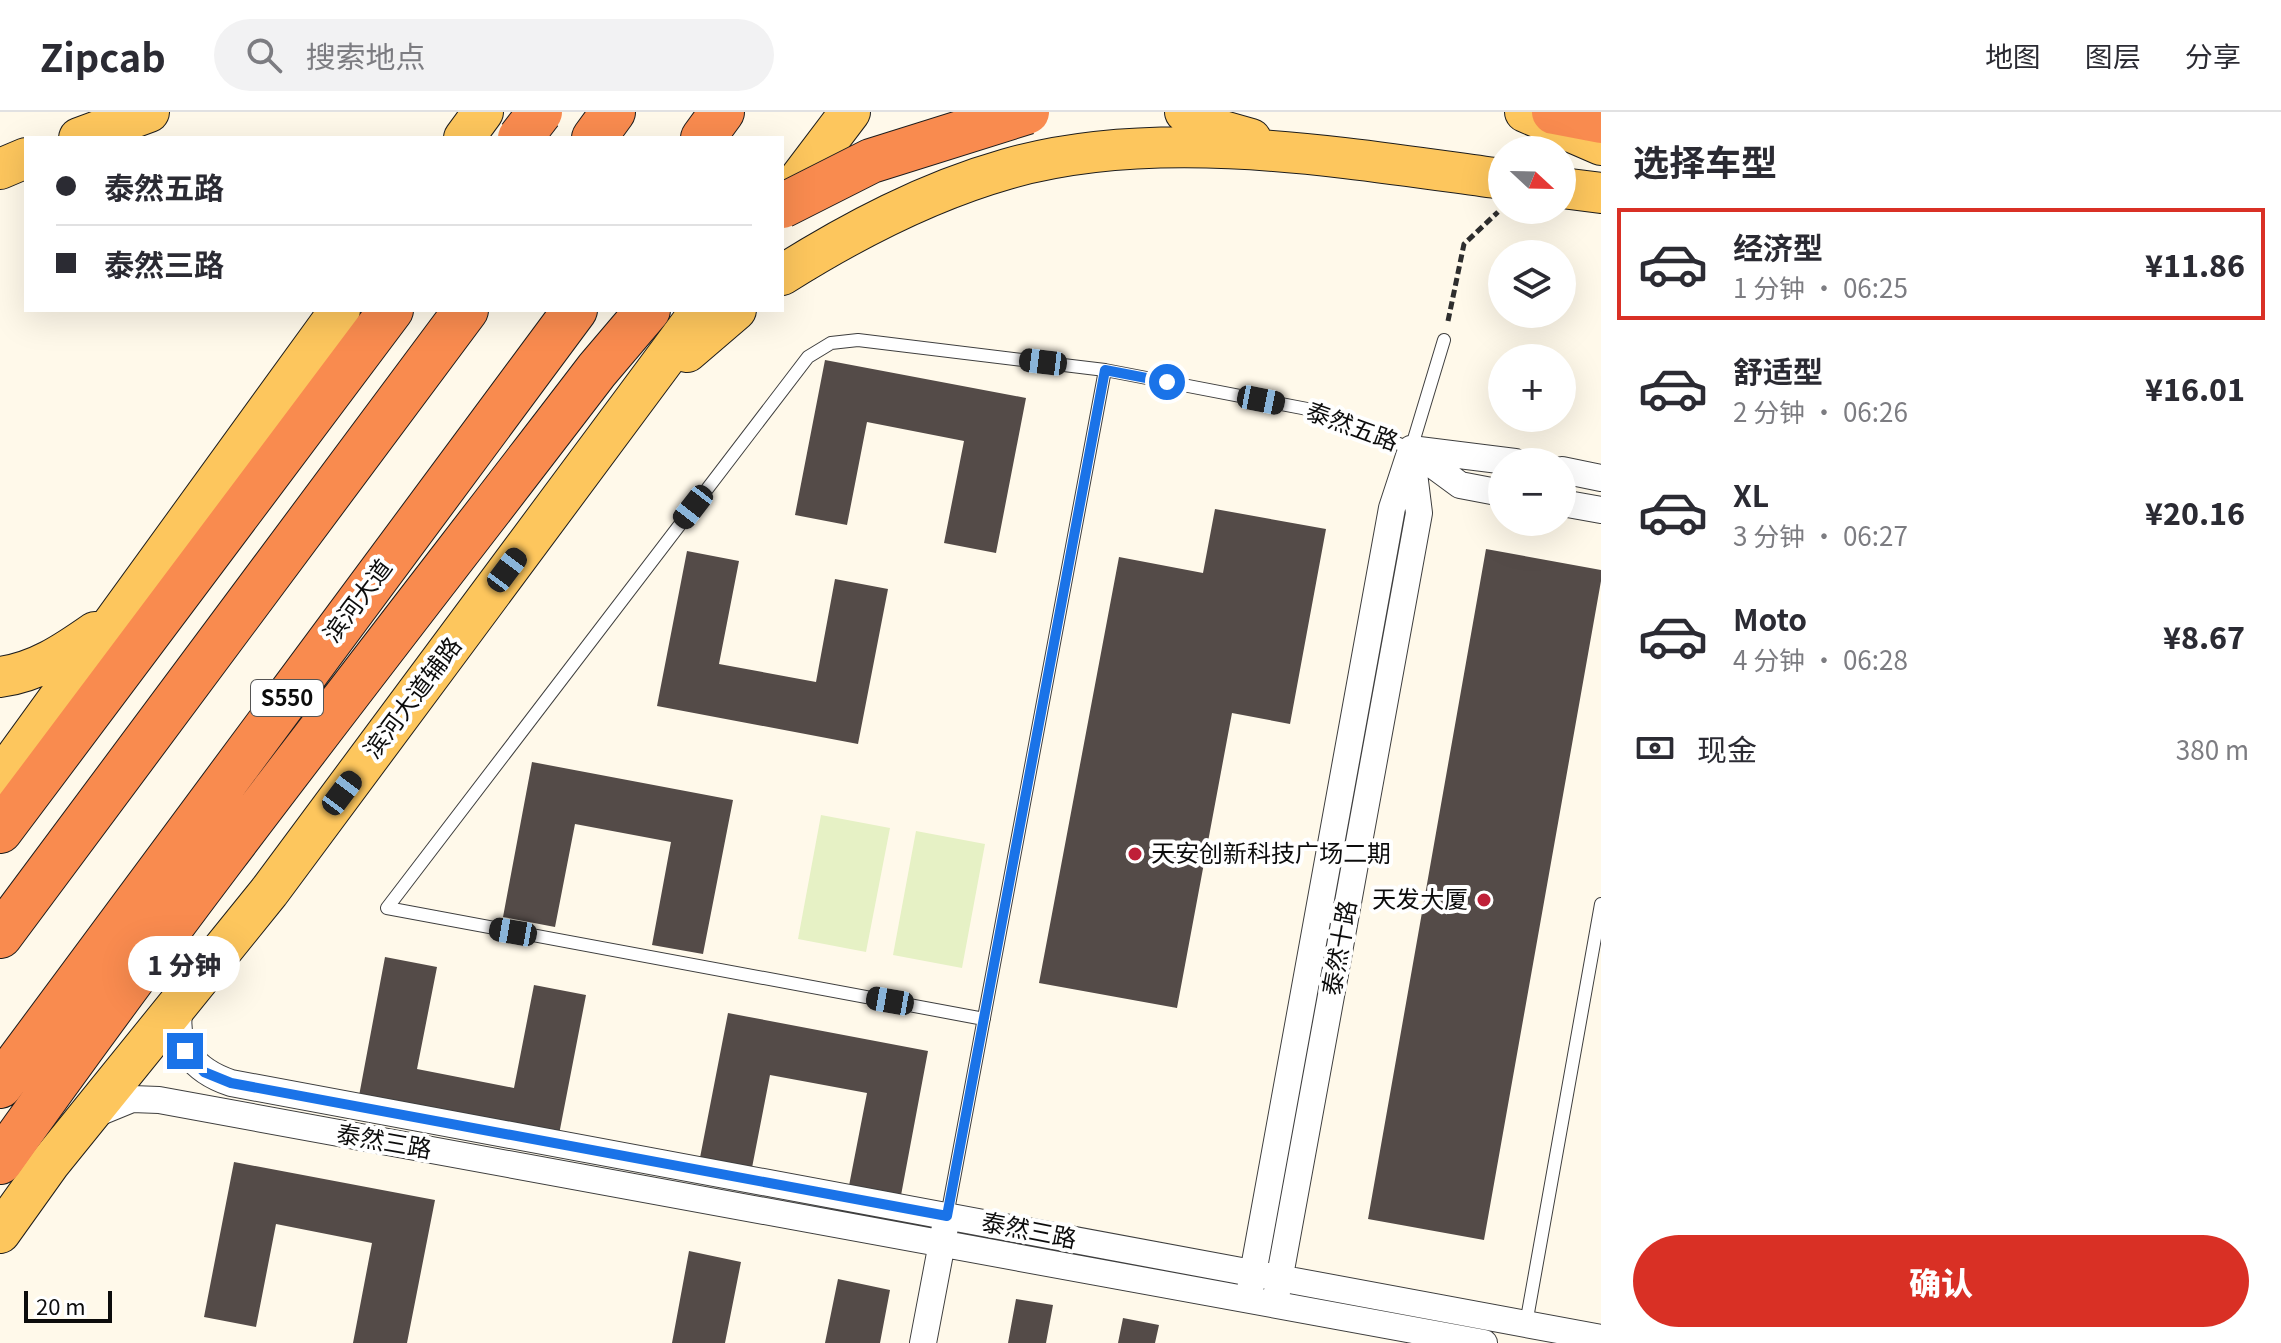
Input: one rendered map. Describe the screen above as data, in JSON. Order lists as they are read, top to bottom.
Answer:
{
  "streets": {
    "highway": ["滨河大道", "S550"],
    "main road": ["滨河大道辅路"],
    "street": ["泰然五路", "泰然十路", "泰然三路"]
  },
  "crossings": [
    ["泰然五路", "泰然十路"],
    ["滨河大道辅路", "泰然三路"],
    ["泰然十路", "泰然三路"]
  ],
  "places": ["天安创新科技广场二期", "天发大厦"],
  "scale_bar": "20 m",
  "north": "right",
  "page": {
    "header": "Zipcab",
    "search": "搜索地点",
    "nav": ["地图", "图层", "分享"],
    "heading": "选择车型",
    "map_buttons": ["+", "−"],
    "banner": ["泰然五路", "泰然三路"],
    "list": [
      {
        "name": "经济型",
        "note": "1 分钟 · 06:25",
        "value": "¥11.86"
      },
      {
        "name": "舒适型",
        "note": "2 分钟 · 06:26",
        "value": "¥16.01"
      },
      {
        "name": "XL",
        "note": "3 分钟 · 06:27",
        "value": "¥20.16"
      },
      {
        "name": "Moto",
        "note": "4 分钟 · 06:28",
        "value": "¥8.67"
      }
    ],
    "pay": ["现金", "380 m"],
    "bubble": "1 分钟",
    "buttons": "确认",
    "scale": "20 m"
  }
}
